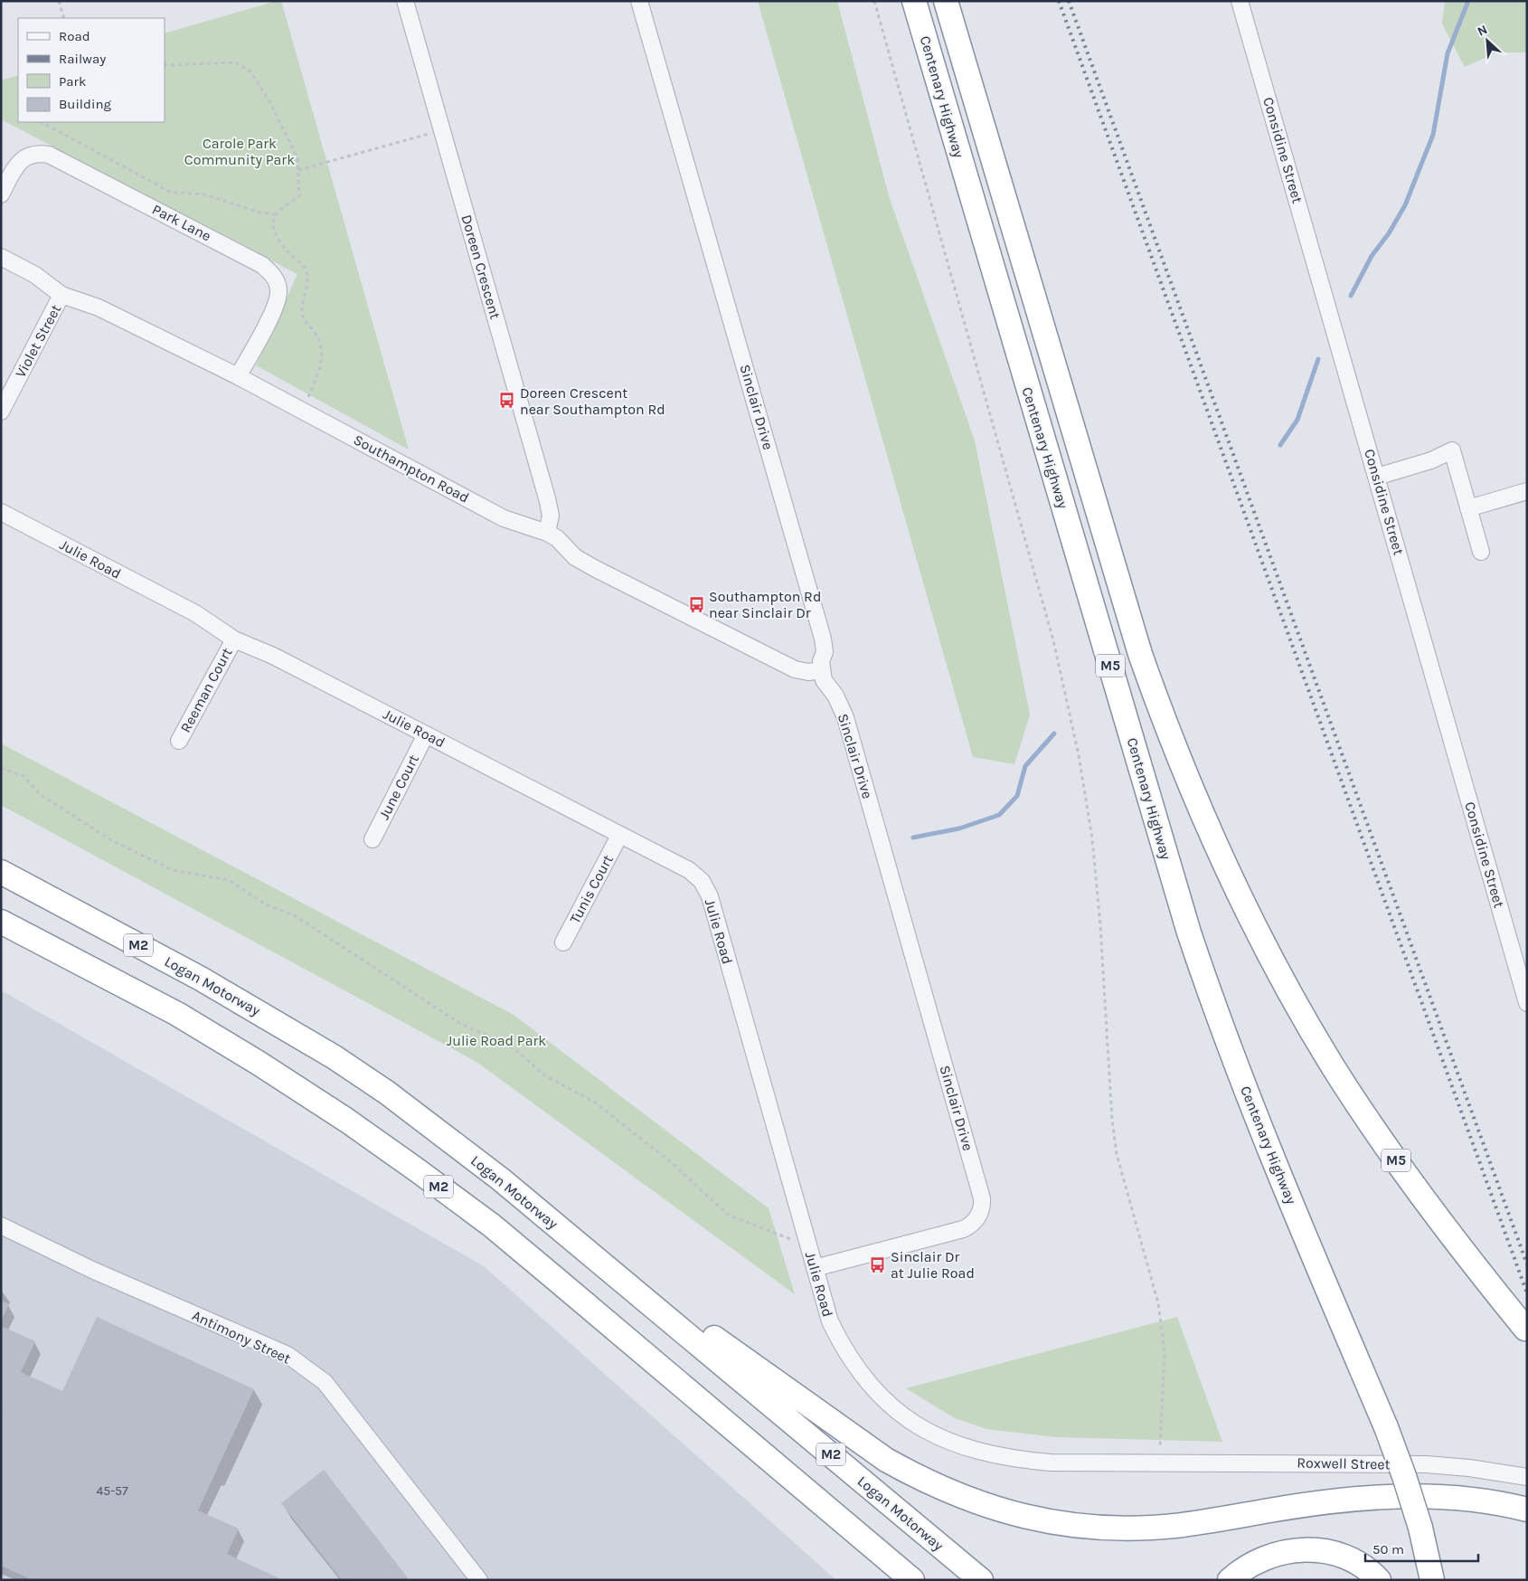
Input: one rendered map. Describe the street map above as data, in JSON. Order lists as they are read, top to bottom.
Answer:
{
  "streets": {
    "highway": [
      "Centenary Highway",
      "M5",
      "M2",
      "Logan Motorway"
    ],
    "street": [
      "Considine Street",
      "Park Lane",
      "Doreen Crescent",
      "Violet Street",
      "Sinclair Drive",
      "Southampton Road",
      "Julie Road",
      "Reeman Court",
      "June Court",
      "Tunis Court",
      "Antimony Street",
      "Roxwell Street"
    ]
  },
  "crossings": [
    ["Park Lane", "Southampton Road"],
    ["Doreen Crescent", "Southampton Road"],
    ["Violet Street", "Southampton Road"],
    ["Sinclair Drive", "Southampton Road"],
    ["Sinclair Drive", "Julie Road"],
    ["Julie Road", "Reeman Court"],
    ["Julie Road", "June Court"],
    ["Julie Road", "Tunis Court"],
    ["Julie Road", "Roxwell Street"]
  ],
  "parks": ["Carole Park Community Park", "Julie Road Park"],
  "places": {
    "bus stop": ["Doreen Crescent near Southampton Rd", "Southampton Rd near Sinclair Dr", "Sinclair Dr at Julie Road"]
  },
  "house_numbers": ["45-57"],
  "legend": [
    "Road",
    "Railway",
    "Park",
    "Building"
  ],
  "scale_bar": "50 m",
  "north": "top left"
}
